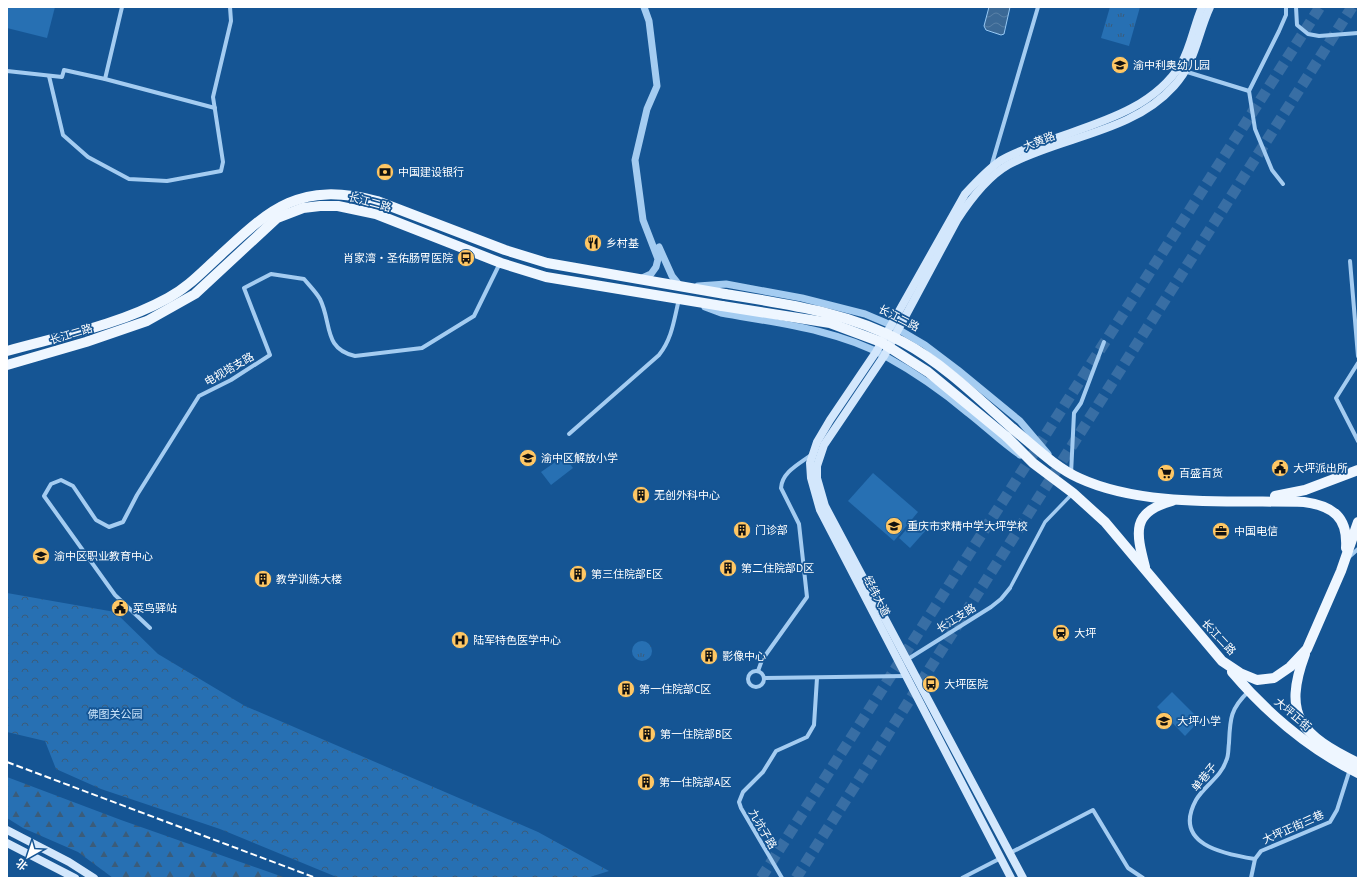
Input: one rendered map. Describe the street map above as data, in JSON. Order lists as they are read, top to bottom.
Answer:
{
  "streets": {
    "main road": [
      "大黄路",
      "长江二路",
      "经纬大道",
      "大坪正街"
    ],
    "street": [
      "电视塔支路",
      "长江支路",
      "单巷子",
      "大坪正街三巷",
      "九坑子路"
    ]
  },
  "crossings": [
    ["大黄路", "长江二路"],
    ["大黄路", "经纬大道"],
    ["长江二路", "电视塔支路"],
    ["长江二路", "经纬大道"],
    ["长江二路", "大坪正街"],
    ["经纬大道", "长江支路"],
    ["大坪正街", "单巷子"],
    ["大坪正街", "大坪正街三巷"],
    ["单巷子", "大坪正街三巷"]
  ],
  "parks": ["佛图关公园"],
  "places": {
    "school or university": [
      "渝中利奥幼儿园",
      "渝中区解放小学",
      "重庆市求精中学大坪学校",
      "渝中区职业教育中心",
      "大坪小学"
    ],
    "bank": ["中国建设银行"],
    "restaurant": ["乡村基"],
    "bus stop": ["肖家湾‧圣佑肠胃医院", "大坪医院"],
    "public building": ["大坪派出所", "菜鸟驿站"],
    "supermarket": ["百盛百货"],
    "building": [
      "无创外科中心",
      "门诊部",
      "第二住院部D区",
      "第三住院部E区",
      "教学训练大楼",
      "影像中心",
      "第一住院部C区",
      "第一住院部B区",
      "第一住院部A区"
    ],
    "office": ["中国电信"],
    "station": ["大坪"],
    "hospital": ["陆军特色医学中心"]
  },
  "north": "bottom left"
}
